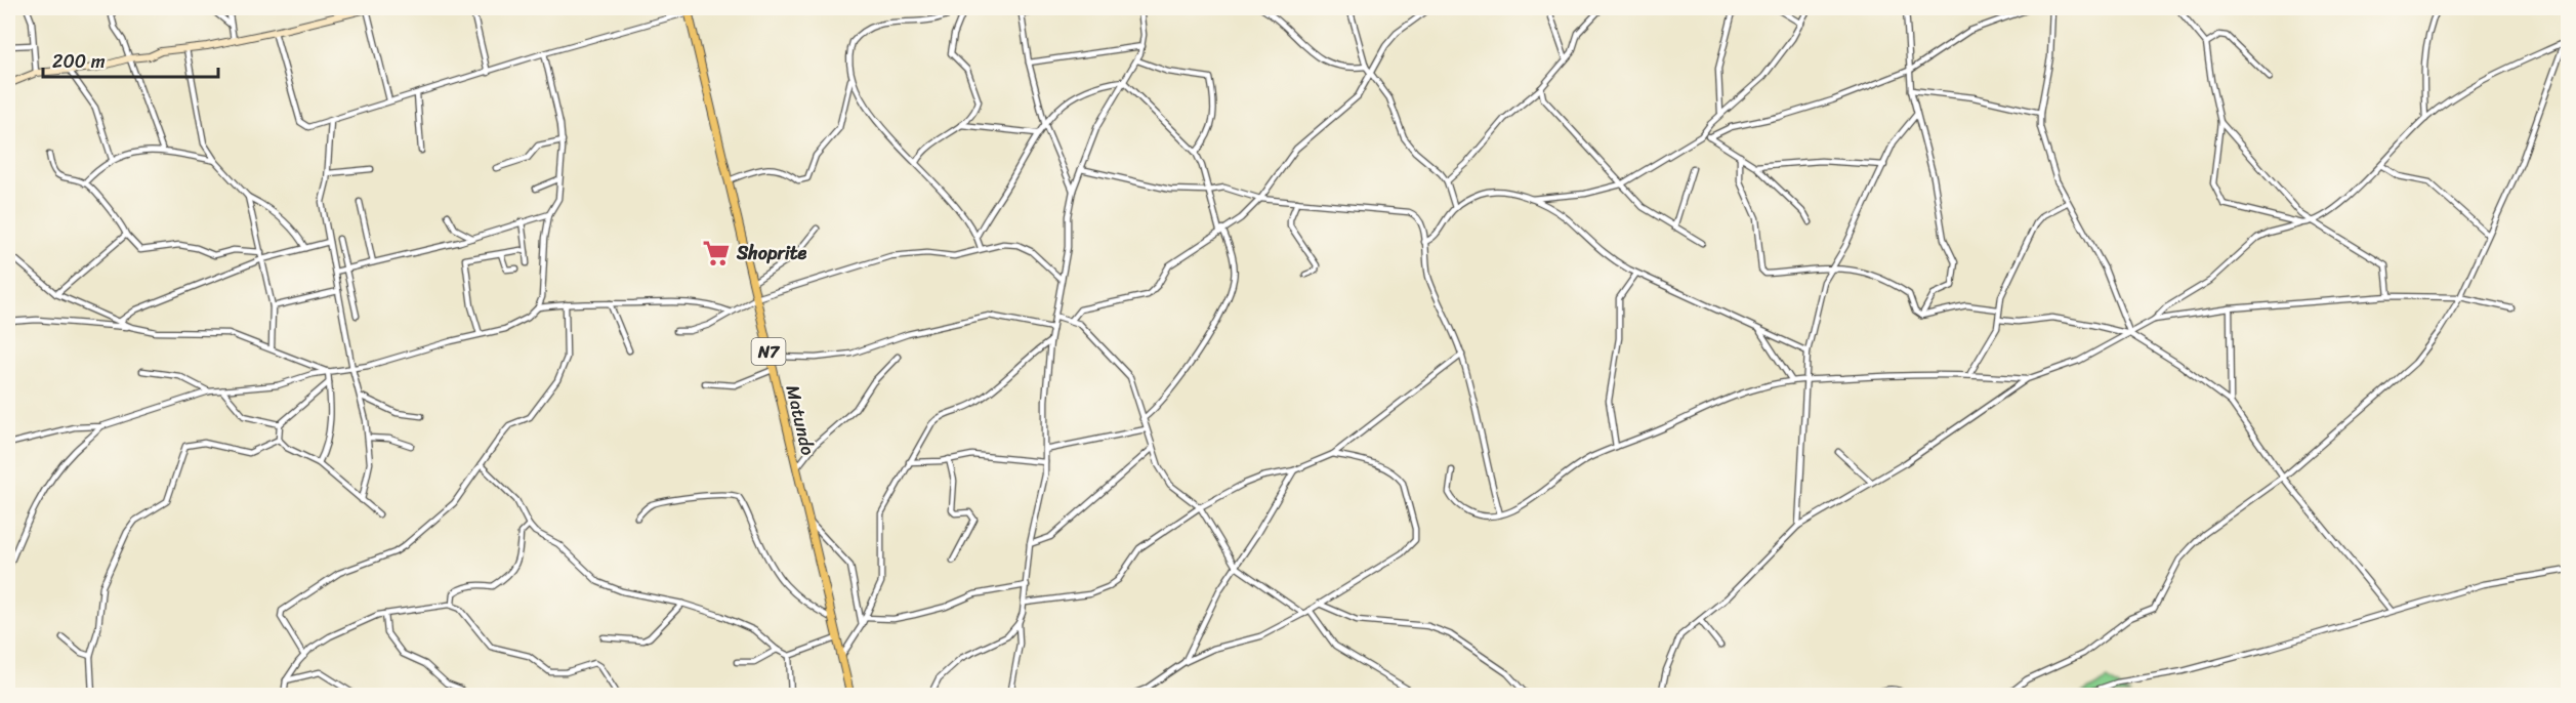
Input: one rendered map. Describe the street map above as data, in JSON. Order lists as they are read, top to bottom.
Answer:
{
  "streets": {
    "main road": ["N7", "Matundo"]
  },
  "places": {
    "supermarket": ["Shoprite"]
  },
  "scale_bar": "200 m"
}
